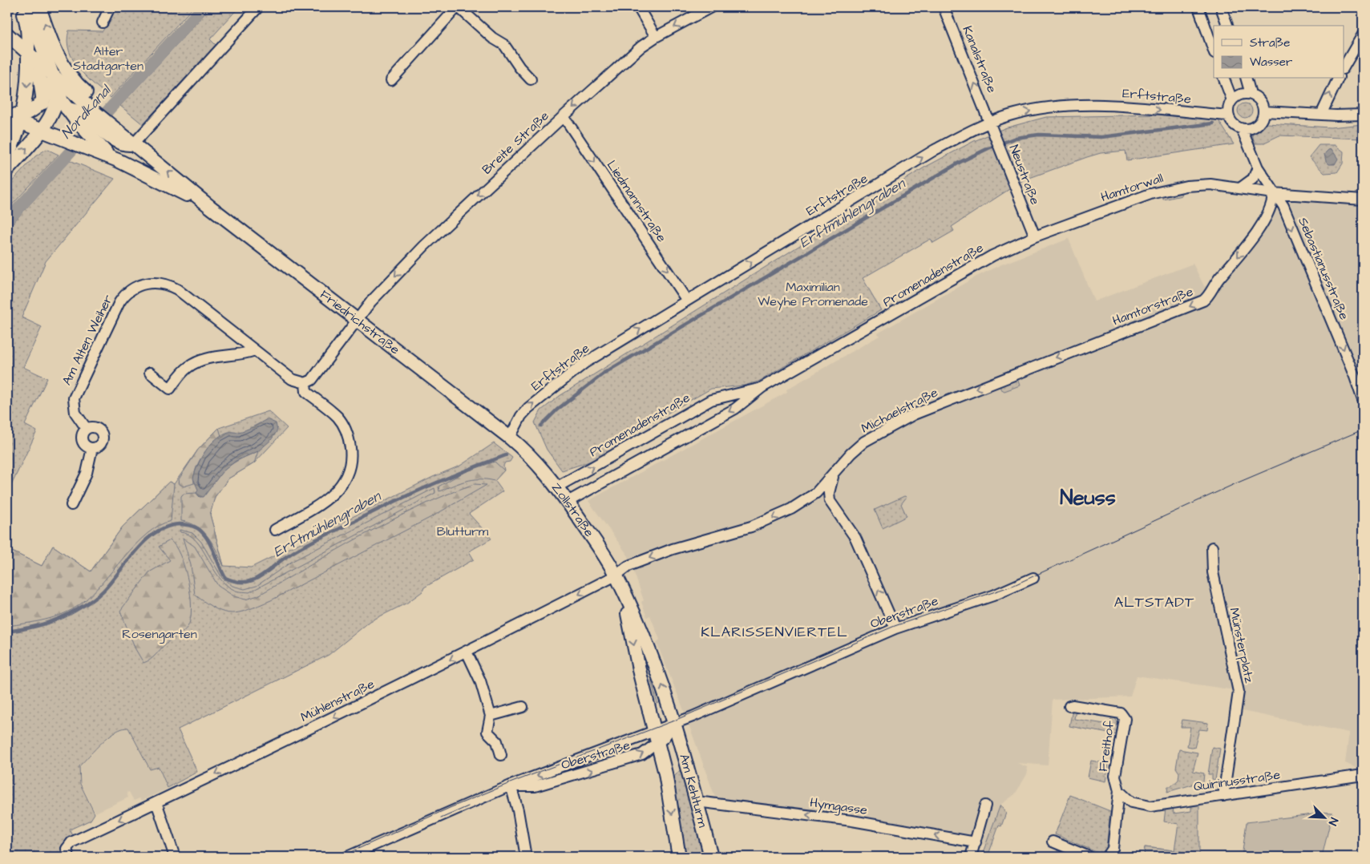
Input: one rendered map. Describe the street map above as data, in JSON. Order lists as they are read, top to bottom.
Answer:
{
  "streets": {
    "main road": ["Friedrichstraße", "Zollstraße", "Am Kehlturm"],
    "street": [
      "Kanalstraße",
      "Erftstraße",
      "Breite Straße",
      "Neustraße",
      "Hamtorwall",
      "Liedmannstraße",
      "Sebastianusstraße",
      "Promenadenstraße",
      "Hamtorstraße",
      "Am Alten Weiher",
      "Michaelstraße",
      "Oberstraße",
      "Münsterplatz",
      "Mühlenstraße",
      "Freithof",
      "Quirinusstraße",
      "Hymgasse"
    ]
  },
  "crossings": [
    ["Kanalstraße", "Erftstraße"],
    ["Kanalstraße", "Neustraße"],
    ["Erftstraße", "Neustraße"],
    ["Erftstraße", "Liedmannstraße"],
    ["Erftstraße", "Sebastianusstraße"],
    ["Erftstraße", "Friedrichstraße"],
    ["Erftstraße", "Zollstraße"],
    ["Breite Straße", "Liedmannstraße"],
    ["Breite Straße", "Friedrichstraße"],
    ["Neustraße", "Hamtorwall"],
    ["Neustraße", "Promenadenstraße"],
    ["Hamtorwall", "Sebastianusstraße"],
    ["Hamtorwall", "Promenadenstraße"],
    ["Hamtorwall", "Hamtorstraße"],
    ["Sebastianusstraße", "Hamtorstraße"],
    ["Promenadenstraße", "Zollstraße"],
    ["Hamtorstraße", "Michaelstraße"],
    ["Friedrichstraße", "Zollstraße"],
    ["Michaelstraße", "Zollstraße"],
    ["Michaelstraße", "Mühlenstraße"],
    ["Zollstraße", "Oberstraße"],
    ["Zollstraße", "Mühlenstraße"],
    ["Zollstraße", "Am Kehlturm"],
    ["Oberstraße", "Am Kehlturm"],
    ["Münsterplatz", "Quirinusstraße"],
    ["Freithof", "Quirinusstraße"],
    ["Am Kehlturm", "Hymgasse"]
  ],
  "one_way": [
    "Kanalstraße",
    "Erftstraße",
    "Breite Straße",
    "Liedmannstraße",
    "Sebastianusstraße",
    "Hamtorstraße",
    "Michaelstraße",
    "Mühlenstraße",
    "Hymgasse"
  ],
  "districts": ["Neuss", "ALTSTADT", "KLARISSENVIERTEL"],
  "water": ["Nordkanal", "Erftmühlengraben"],
  "parks": [
    "Alter Stadtgarten",
    "Maximilian Weyhe Promenade",
    "Blutturm",
    "Rosengarten"
  ],
  "legend": ["Straße", "Wasser"],
  "north": "bottom right"
}
